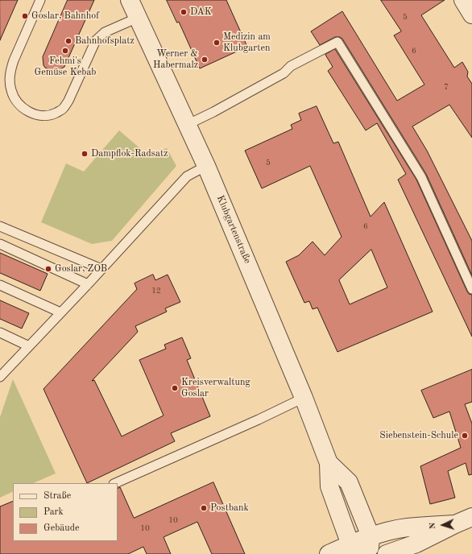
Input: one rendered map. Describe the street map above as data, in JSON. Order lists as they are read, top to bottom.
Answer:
{
  "streets": {
    "street": ["Klubgartenstraße"]
  },
  "places": [
    "DAK",
    "Goslar, Bahnhof",
    "Bahnhofsplatz",
    "Medizin am Klubgarten",
    "Fehmi's Gemüse Kebab",
    "Werner & Habermalz",
    "Dampflok-Radsatz",
    "Goslar, ZOB",
    "Kreisverwaltung Goslar",
    "Siebenstein-Schule",
    "Postbank"
  ],
  "house_numbers": [
    "5",
    "6",
    "7",
    "5",
    "6",
    "12",
    "10",
    "10"
  ],
  "legend": ["Straße", "Park", "Gebäude"],
  "north": "left"
}
